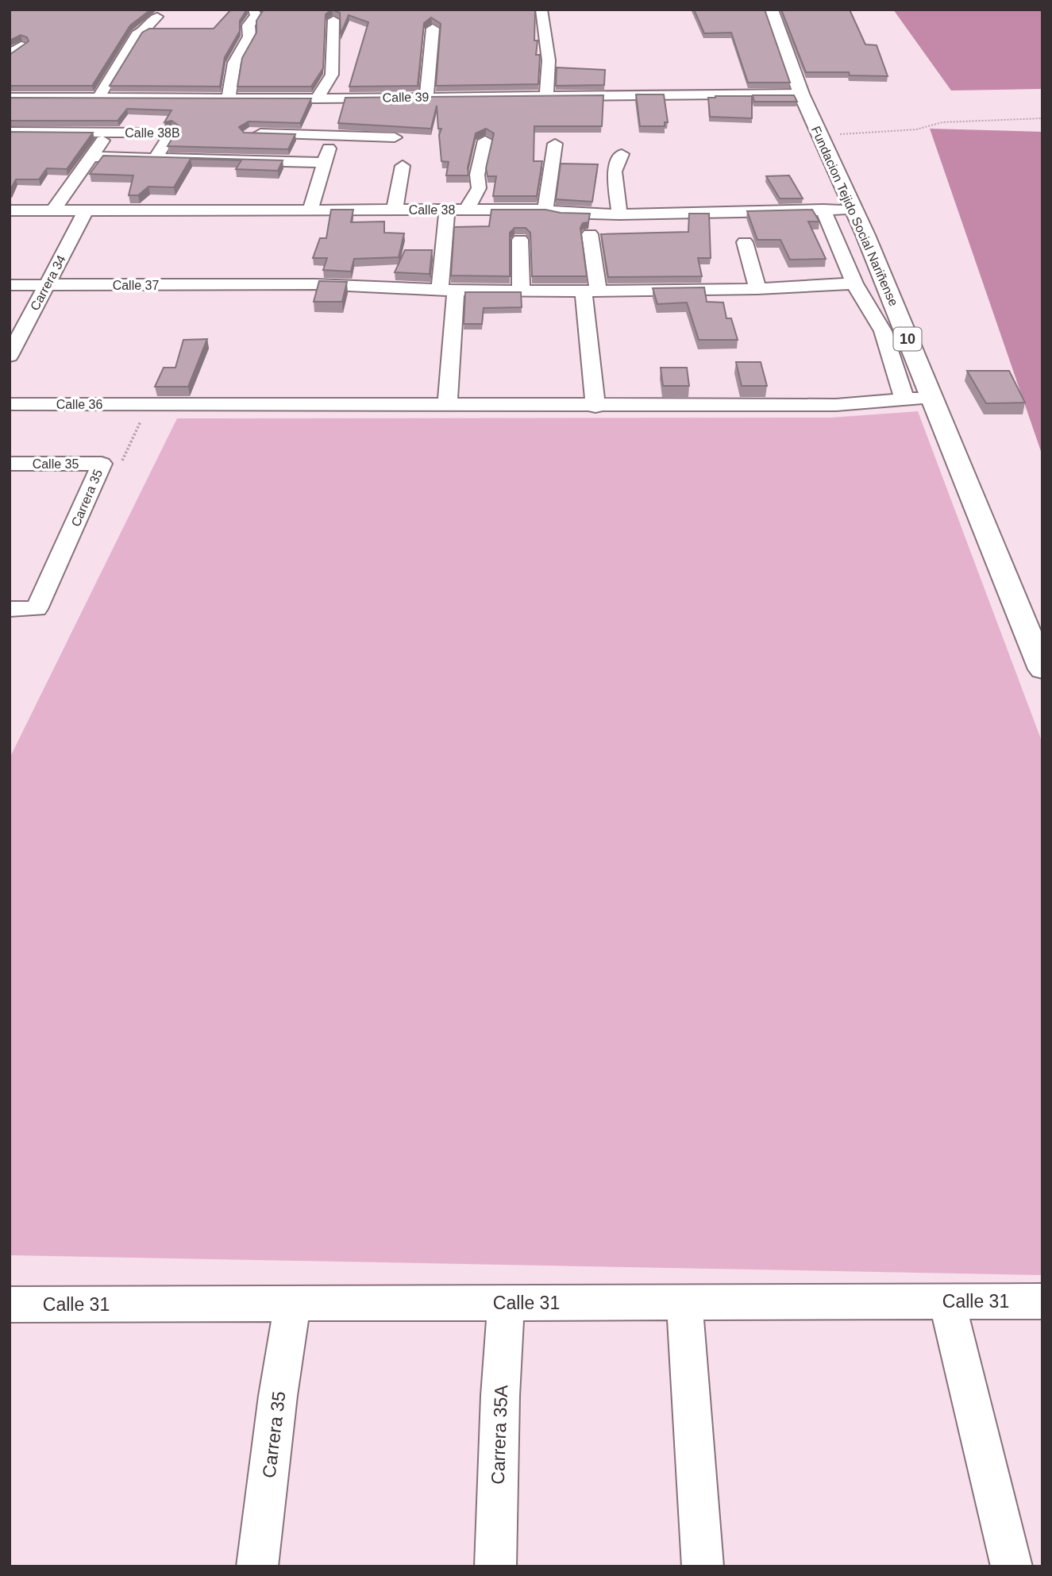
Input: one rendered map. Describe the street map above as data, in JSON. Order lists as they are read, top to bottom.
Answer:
{
  "streets": {
    "main road": ["Fundacion Tejido Social Nariñense", "10"],
    "street": [
      "Calle 39",
      "Calle 38B",
      "Calle 38",
      "Carrera 34",
      "Calle 37",
      "Calle 36",
      "Calle 35",
      "Carrera 35",
      "Calle 31",
      "Carrera 35A"
    ]
  },
  "crossings": [
    ["Calle 39", "Fundacion Tejido Social Nariñense"],
    ["Calle 38", "Fundacion Tejido Social Nariñense"],
    ["Calle 38", "Carrera 34"],
    ["Fundacion Tejido Social Nariñense", "Calle 36"],
    ["Carrera 34", "Calle 37"],
    ["Calle 36", "Carrera 35"],
    ["Calle 35", "Carrera 35"],
    ["Carrera 35", "Calle 31"],
    ["Calle 31", "Carrera 35A"]
  ]
}
